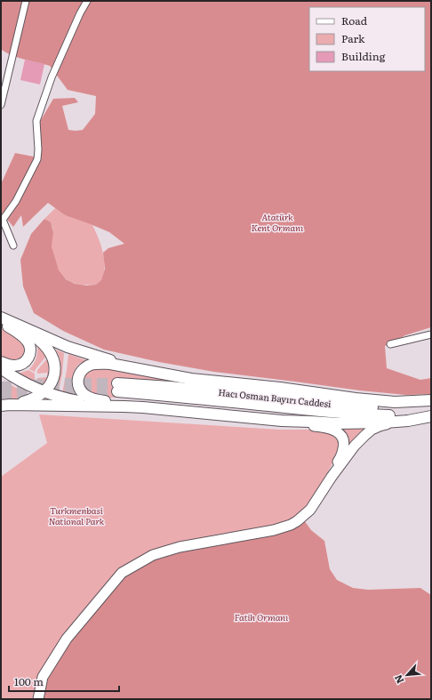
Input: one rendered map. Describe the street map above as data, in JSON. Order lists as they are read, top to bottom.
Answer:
{
  "streets": {
    "main road": ["Hacı Osman Bayırı Caddesi"]
  },
  "parks": ["Atatürk Kent Ormanı", "Turkmenbasi National Park", "Fatih Ormanı"],
  "legend": ["Road", "Park", "Building"],
  "scale_bar": "100 m",
  "north": "bottom left"
}
